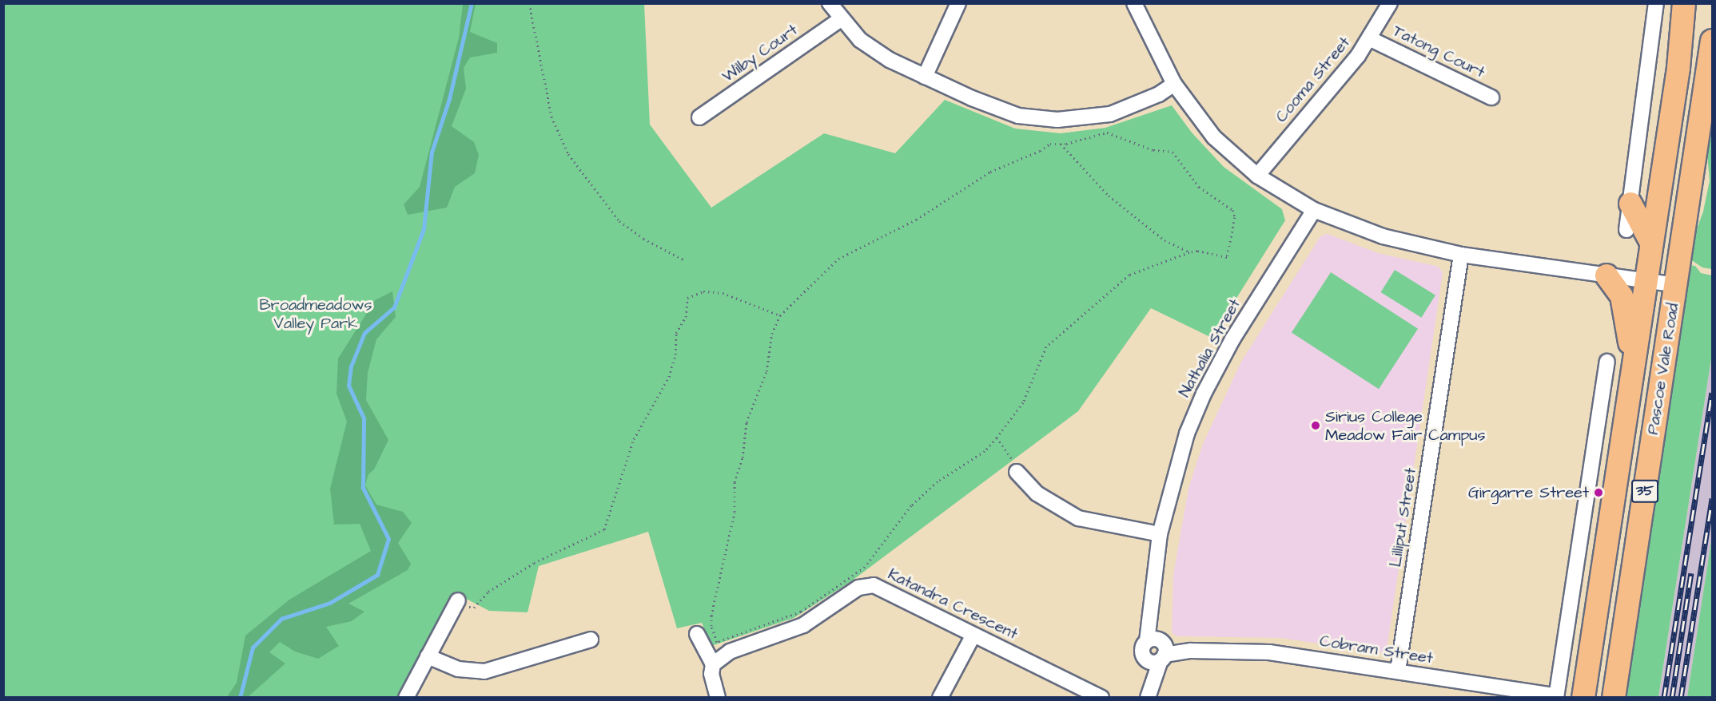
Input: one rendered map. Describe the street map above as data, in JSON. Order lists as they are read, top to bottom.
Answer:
{
  "streets": {
    "main road": ["Pascoe Vale Road", "35"],
    "street": [
      "Tatong Court",
      "Wilby Court",
      "Cooma Street",
      "Nathalia Street",
      "Lilliput Street",
      "Katandra Crescent",
      "Cobram Street"
    ]
  },
  "crossings": [
    ["Tatong Court", "Cooma Street"],
    ["Nathalia Street", "Cobram Street"],
    ["Lilliput Street", "Cobram Street"]
  ],
  "parks": ["Broadmeadows Valley Park"],
  "places": ["Sirius College Meadow Fair Campus", "Girgarre Street"]
}
